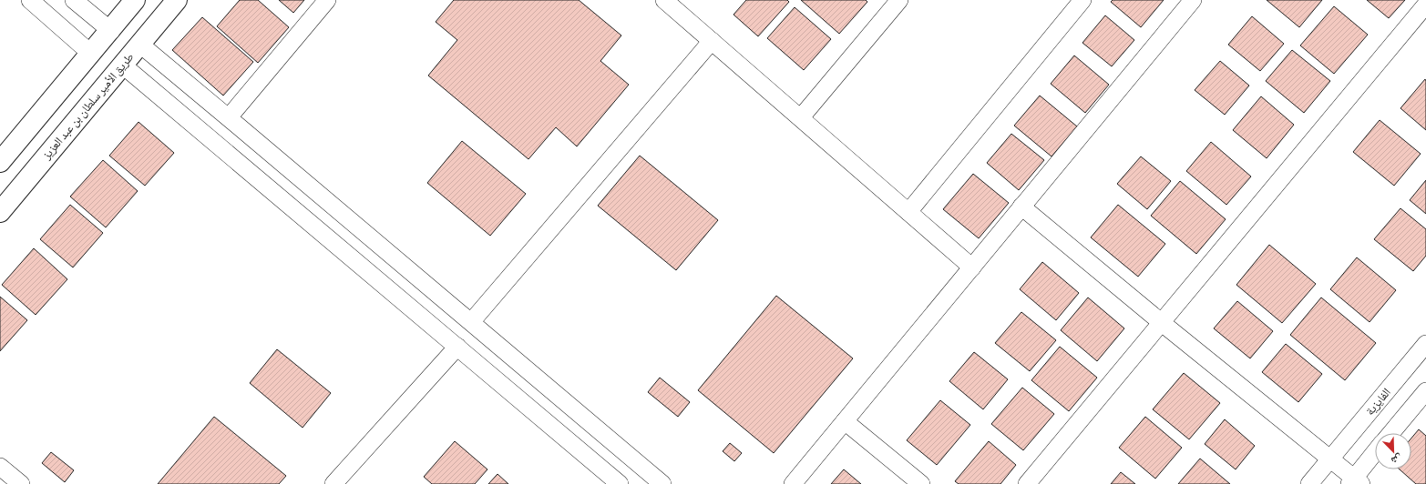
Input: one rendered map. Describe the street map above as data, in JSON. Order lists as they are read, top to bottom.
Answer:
{
  "streets": {
    "main road": ["طريق الأمير سلطان بن عبد العزيز"],
    "street": ["الفايزية"]
  },
  "north": "bottom right"
}
